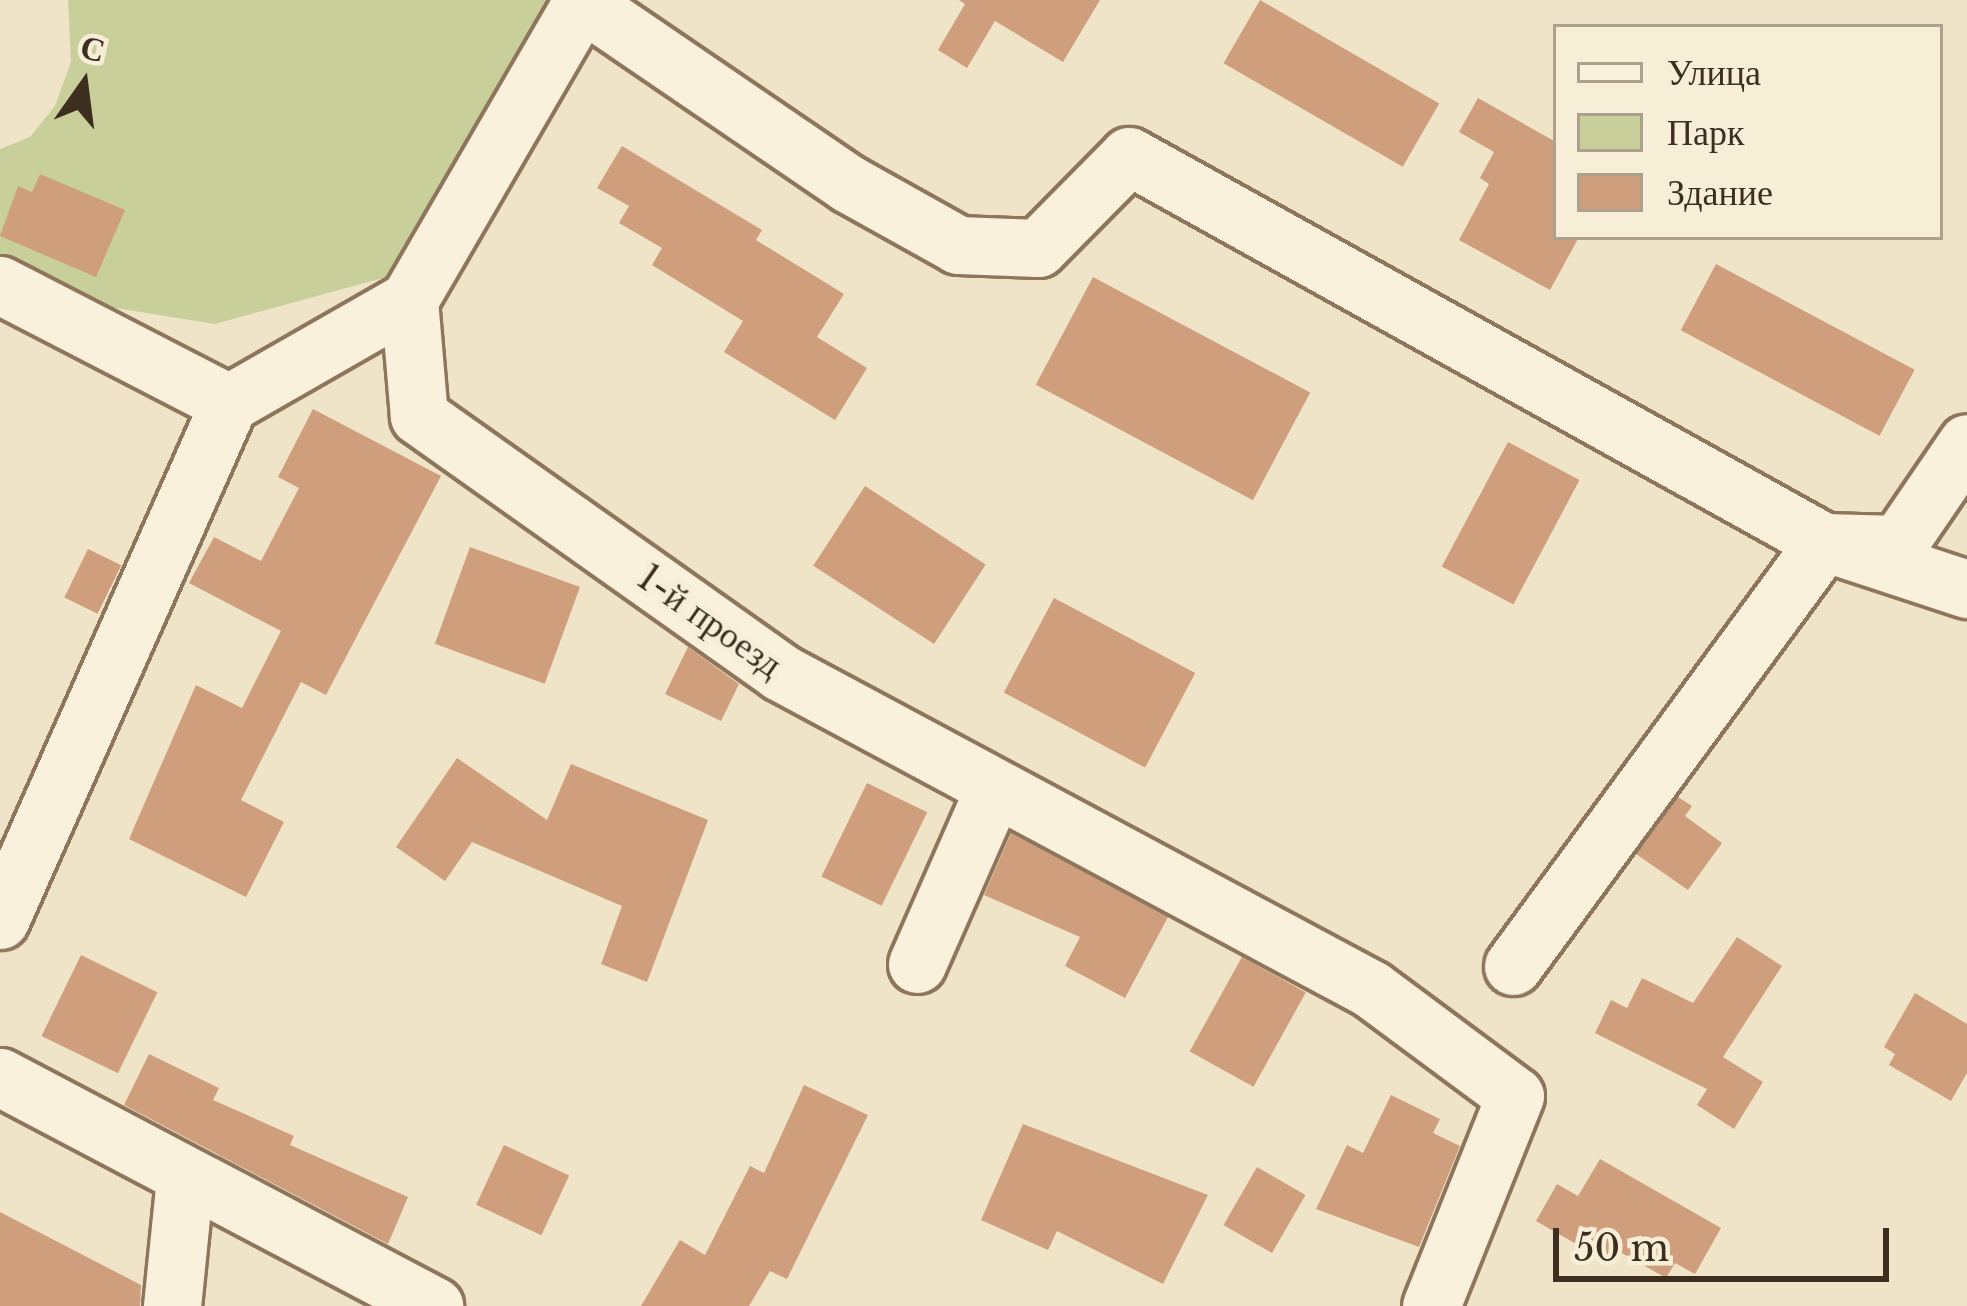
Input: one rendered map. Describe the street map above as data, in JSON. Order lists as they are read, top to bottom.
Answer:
{
  "streets": {
    "street": ["1-й проезд"]
  },
  "legend": ["Улица", "Парк", "Здание"],
  "scale_bar": "50 m",
  "north": "top"
}
